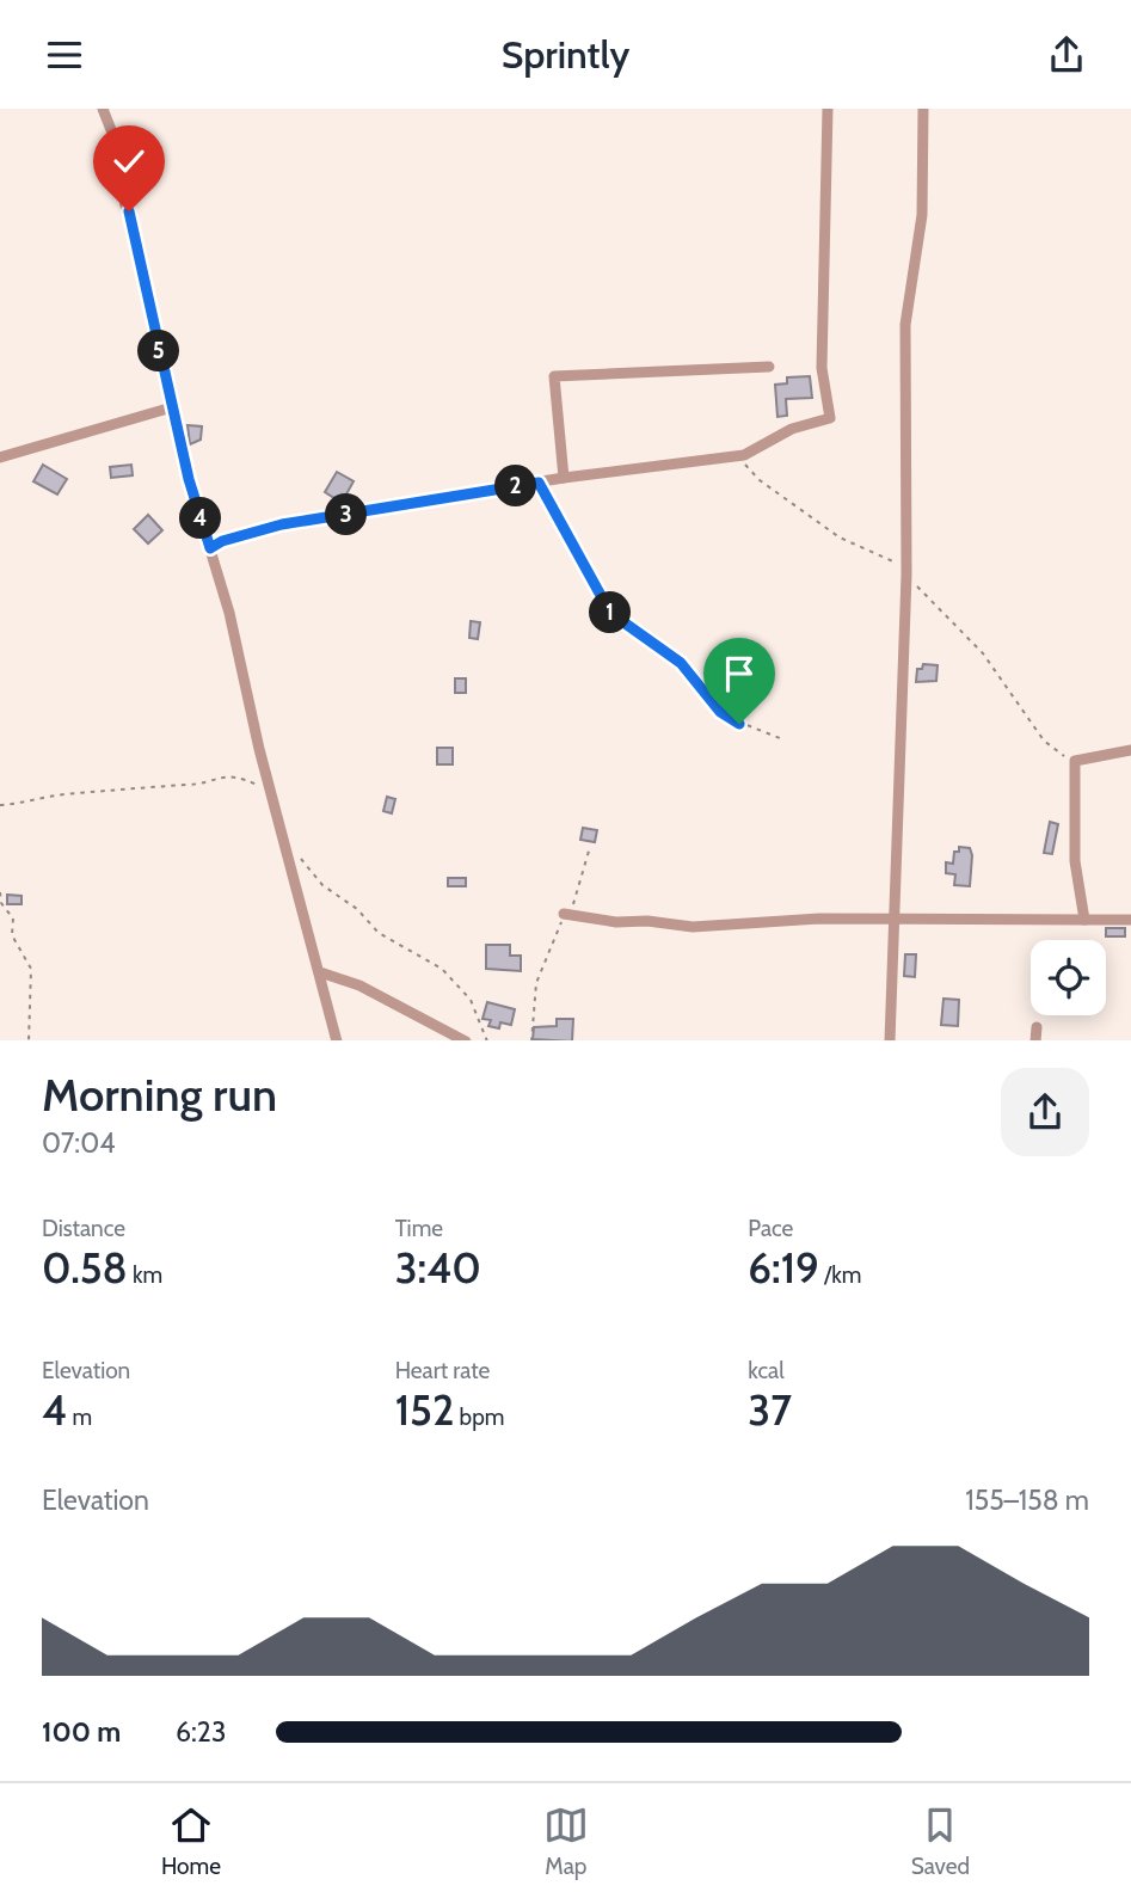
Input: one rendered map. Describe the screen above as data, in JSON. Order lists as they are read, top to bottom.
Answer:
{
  "page": {
    "header": "Sprintly",
    "pins": [
      "5",
      "2",
      "3",
      "4",
      "1"
    ],
    "heading": ["Morning run", "07:04"],
    "stats": [
      ["Distance", "0.58 km"],
      ["Time", "3:40"],
      ["Pace", "6:19 /km"],
      ["Elevation", "4 m"],
      ["Heart rate", "152 bpm"],
      ["kcal", "37"]
    ],
    "chart": ["Elevation", "155–158 m"],
    "list": [
      {
        "name": "100 m",
        "note": "6:23"
      }
    ],
    "tabs": ["Home", "Map", "Saved"]
  }
}
